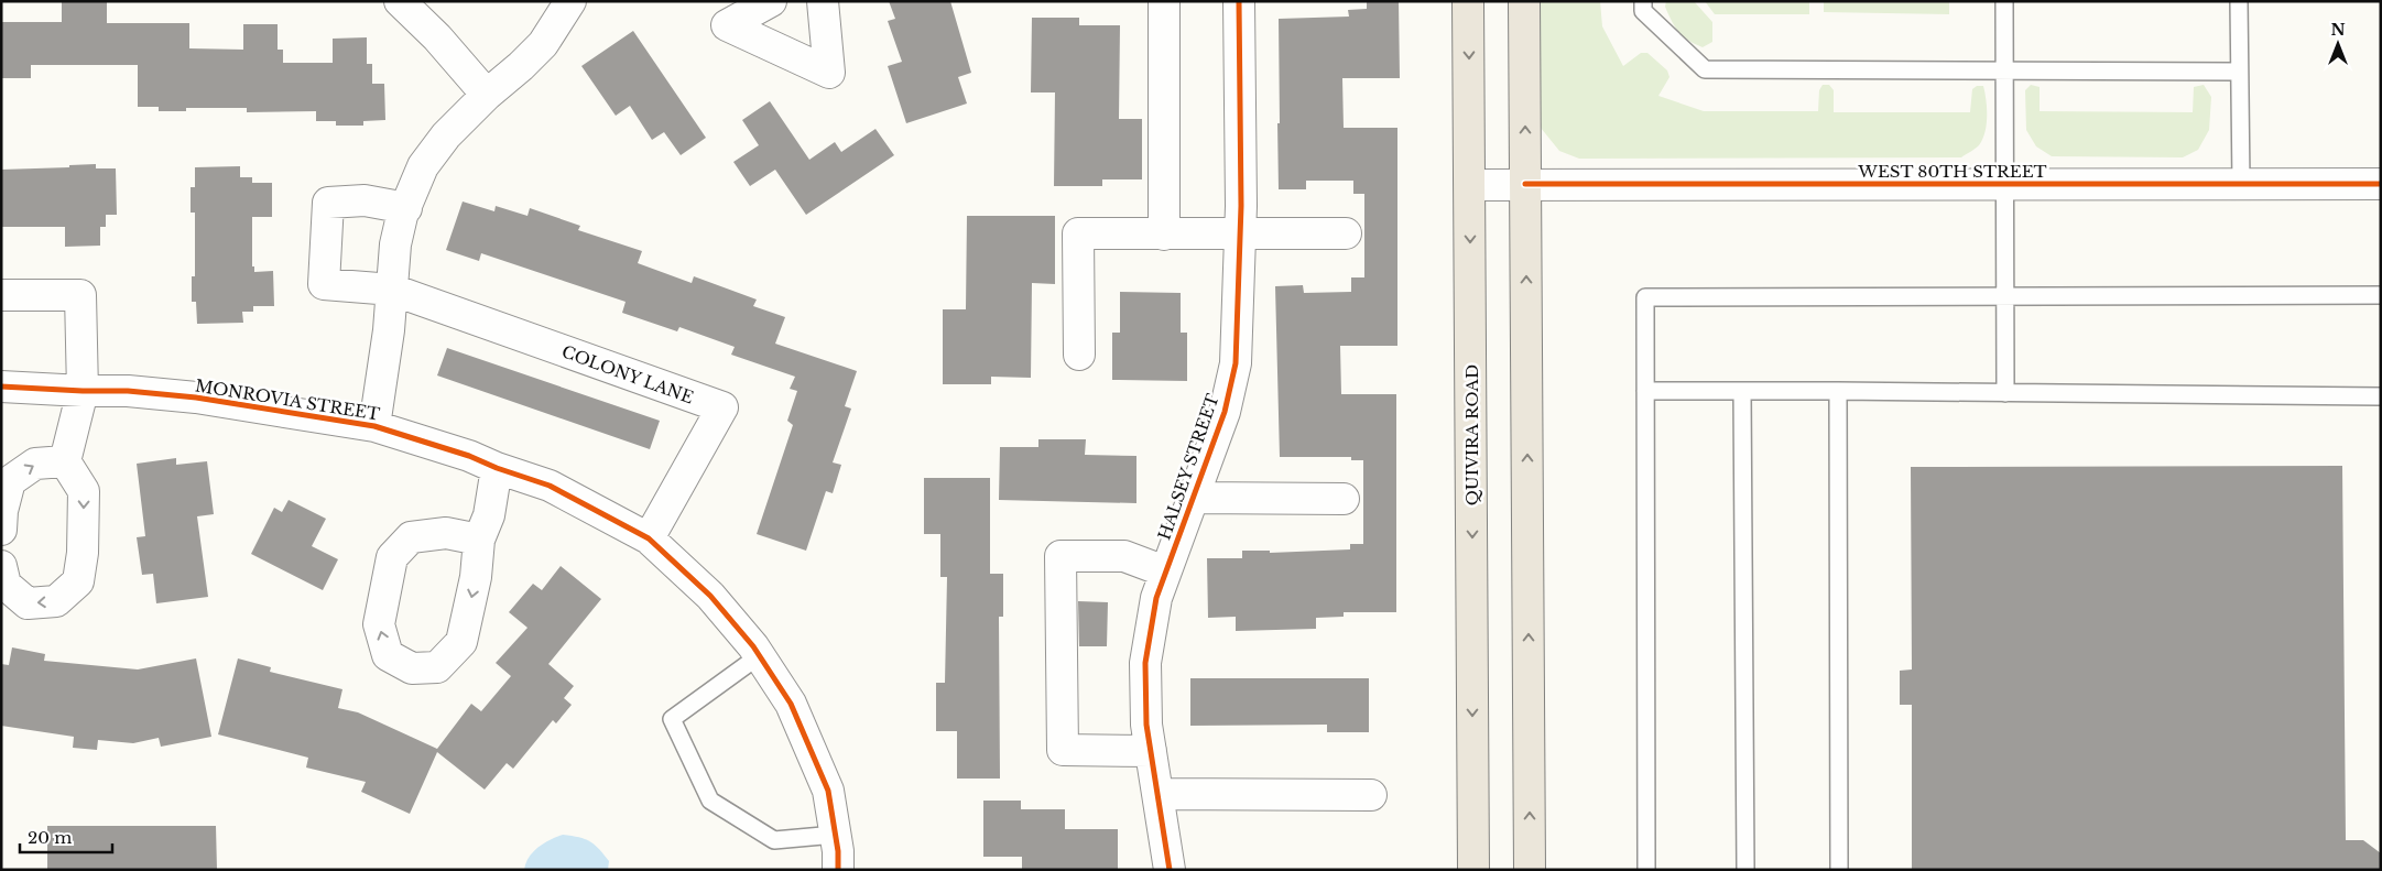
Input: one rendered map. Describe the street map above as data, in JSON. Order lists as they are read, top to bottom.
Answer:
{
  "streets": {
    "main road": ["QUIVIRA ROAD"],
    "street": [
      "WEST 80TH STREET",
      "COLONY LANE",
      "MONROVIA STREET",
      "HALSEY STREET"
    ]
  },
  "crossings": [
    ["WEST 80TH STREET", "QUIVIRA ROAD"],
    ["COLONY LANE", "MONROVIA STREET"]
  ],
  "scale_bar": "20 m",
  "north": "top"
}
